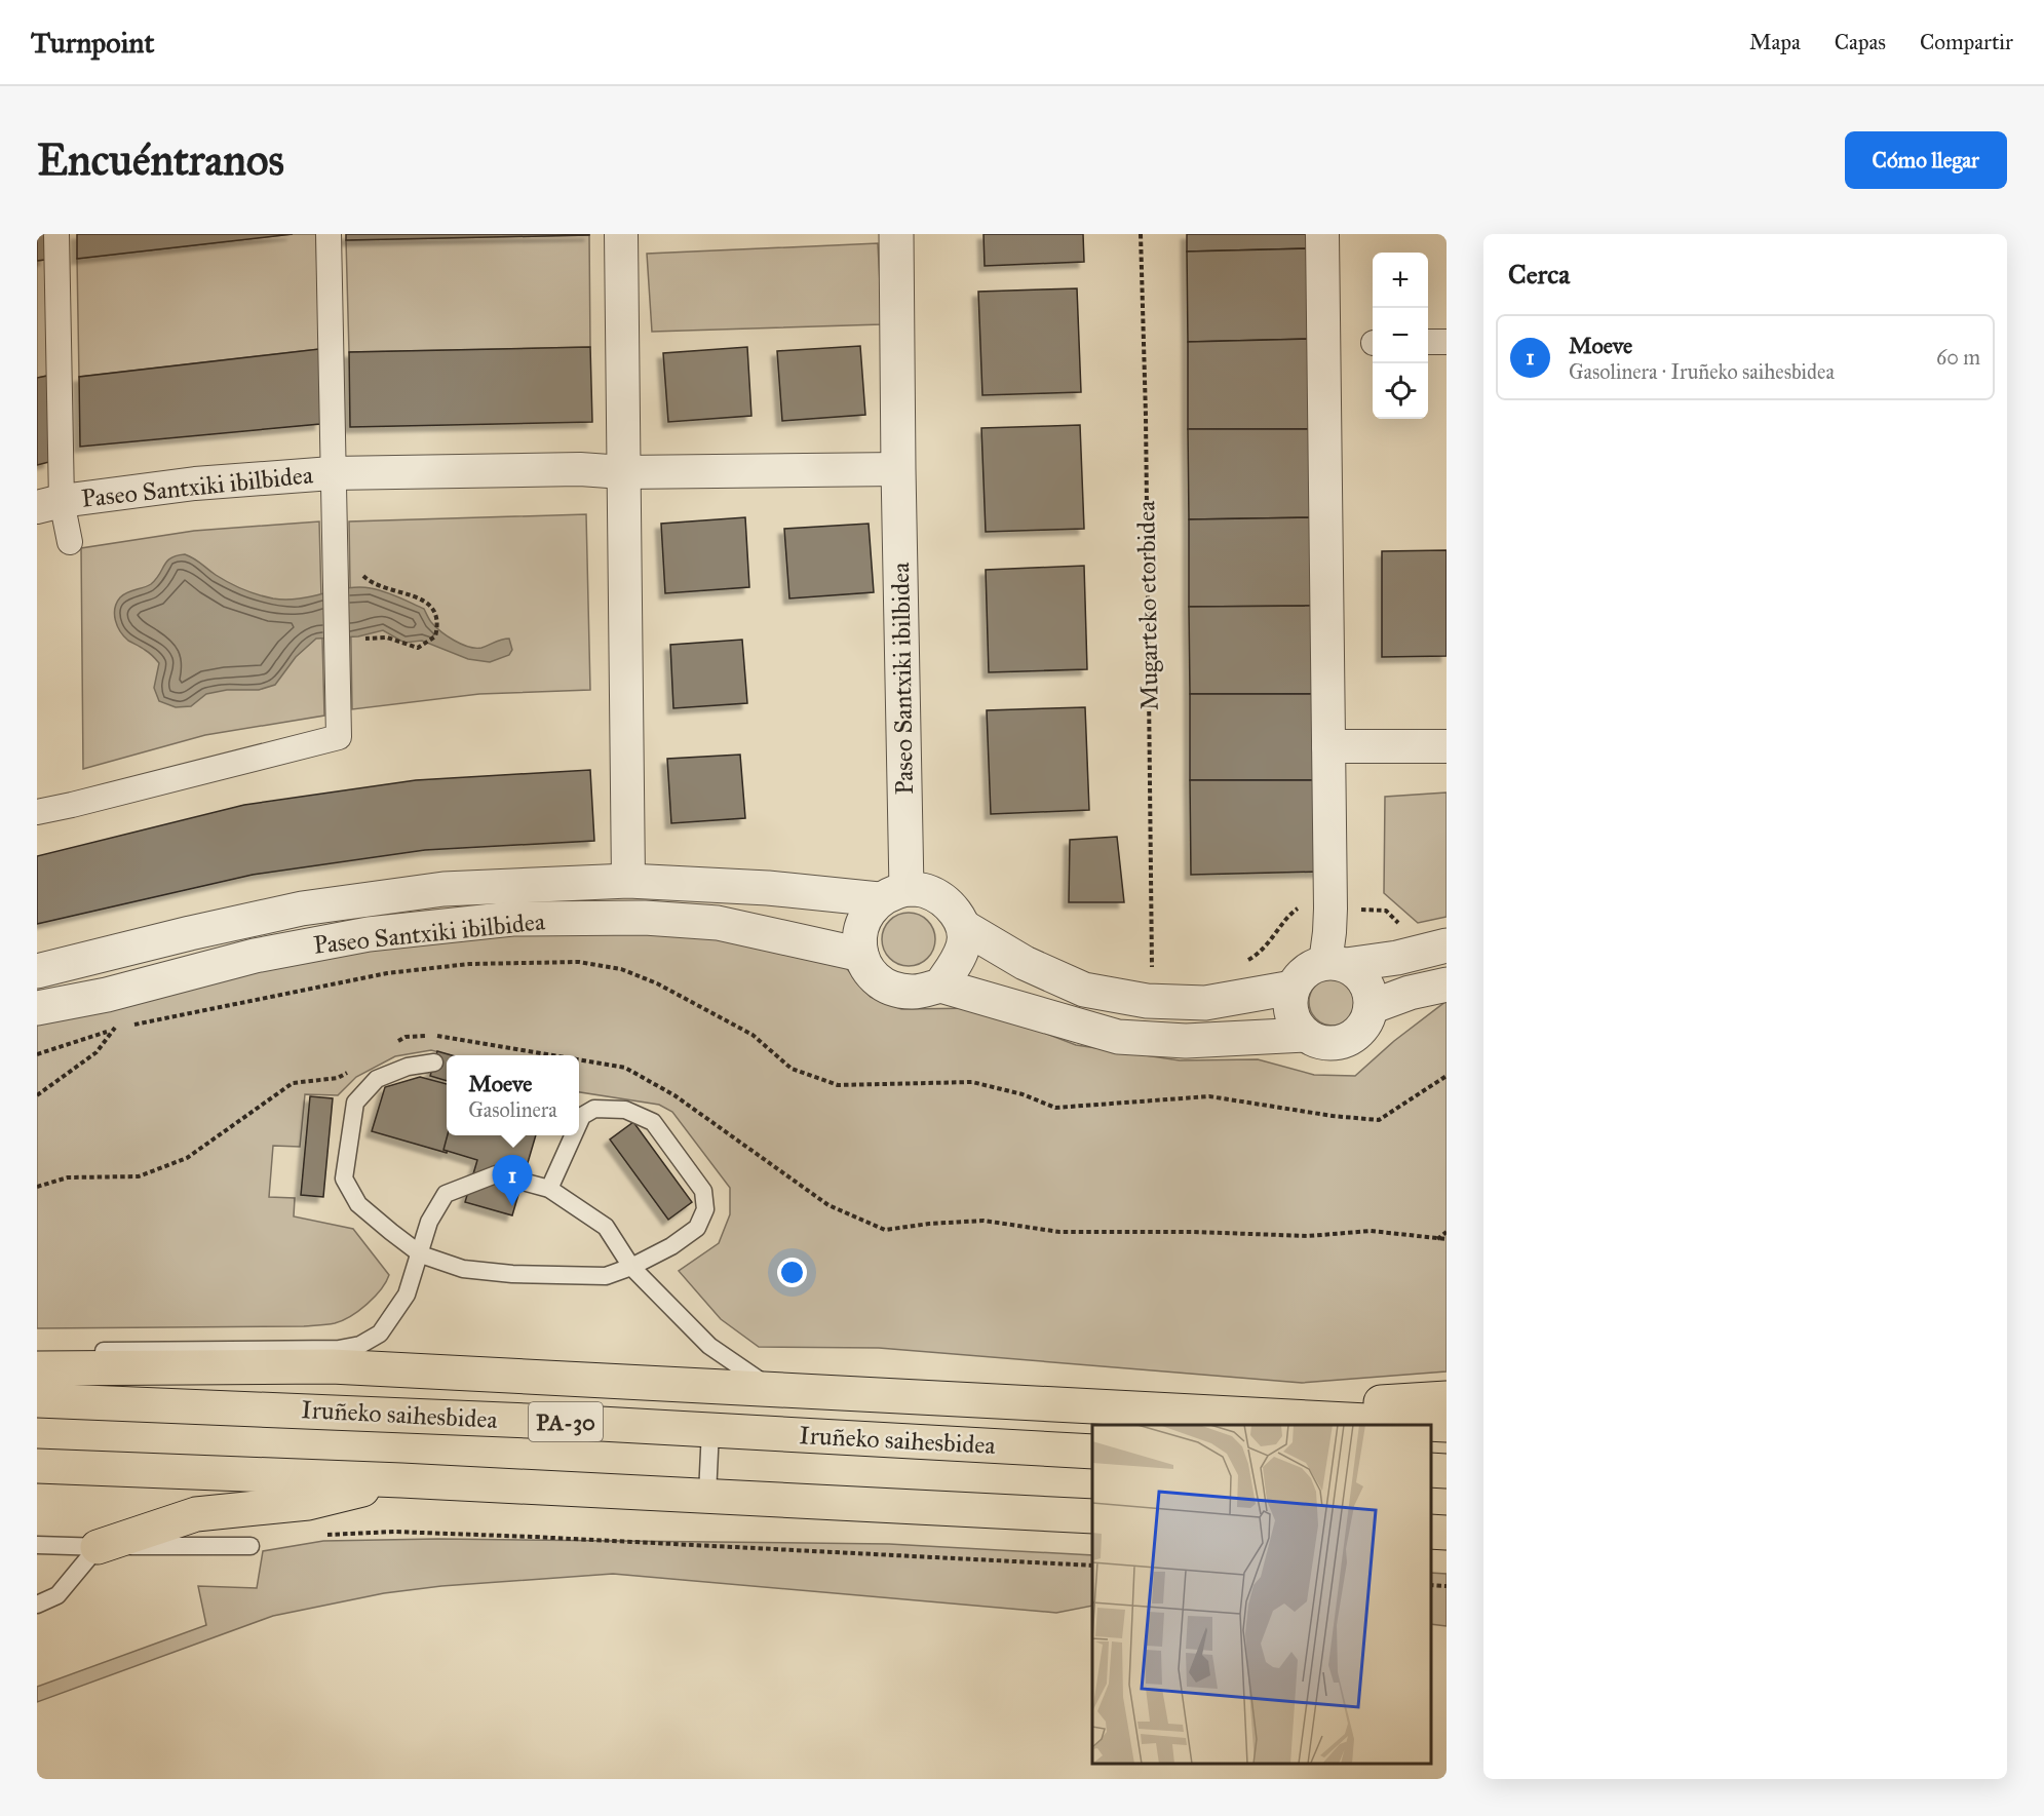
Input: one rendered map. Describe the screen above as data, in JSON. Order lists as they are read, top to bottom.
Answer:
{
  "streets": {
    "highway": ["Iruñeko saihesbidea", "PA-30"],
    "street": ["Paseo Santxiki ibilbidea"],
    "path": ["Mugarteko etorbidea"]
  },
  "page": {
    "header": "Turnpoint",
    "nav": ["Mapa", "Capas", "Compartir"],
    "buttons": "Cómo llegar",
    "title": "Encuéntranos",
    "heading": "Cerca",
    "map_buttons": ["+", "−"],
    "list": [
      {
        "mark": "1",
        "name": "Moeve",
        "note": "Gasolinera · Iruñeko saihesbidea",
        "value": "60 m"
      }
    ],
    "popup": ["Moeve", "Gasolinera"],
    "pins": "1"
  }
}
